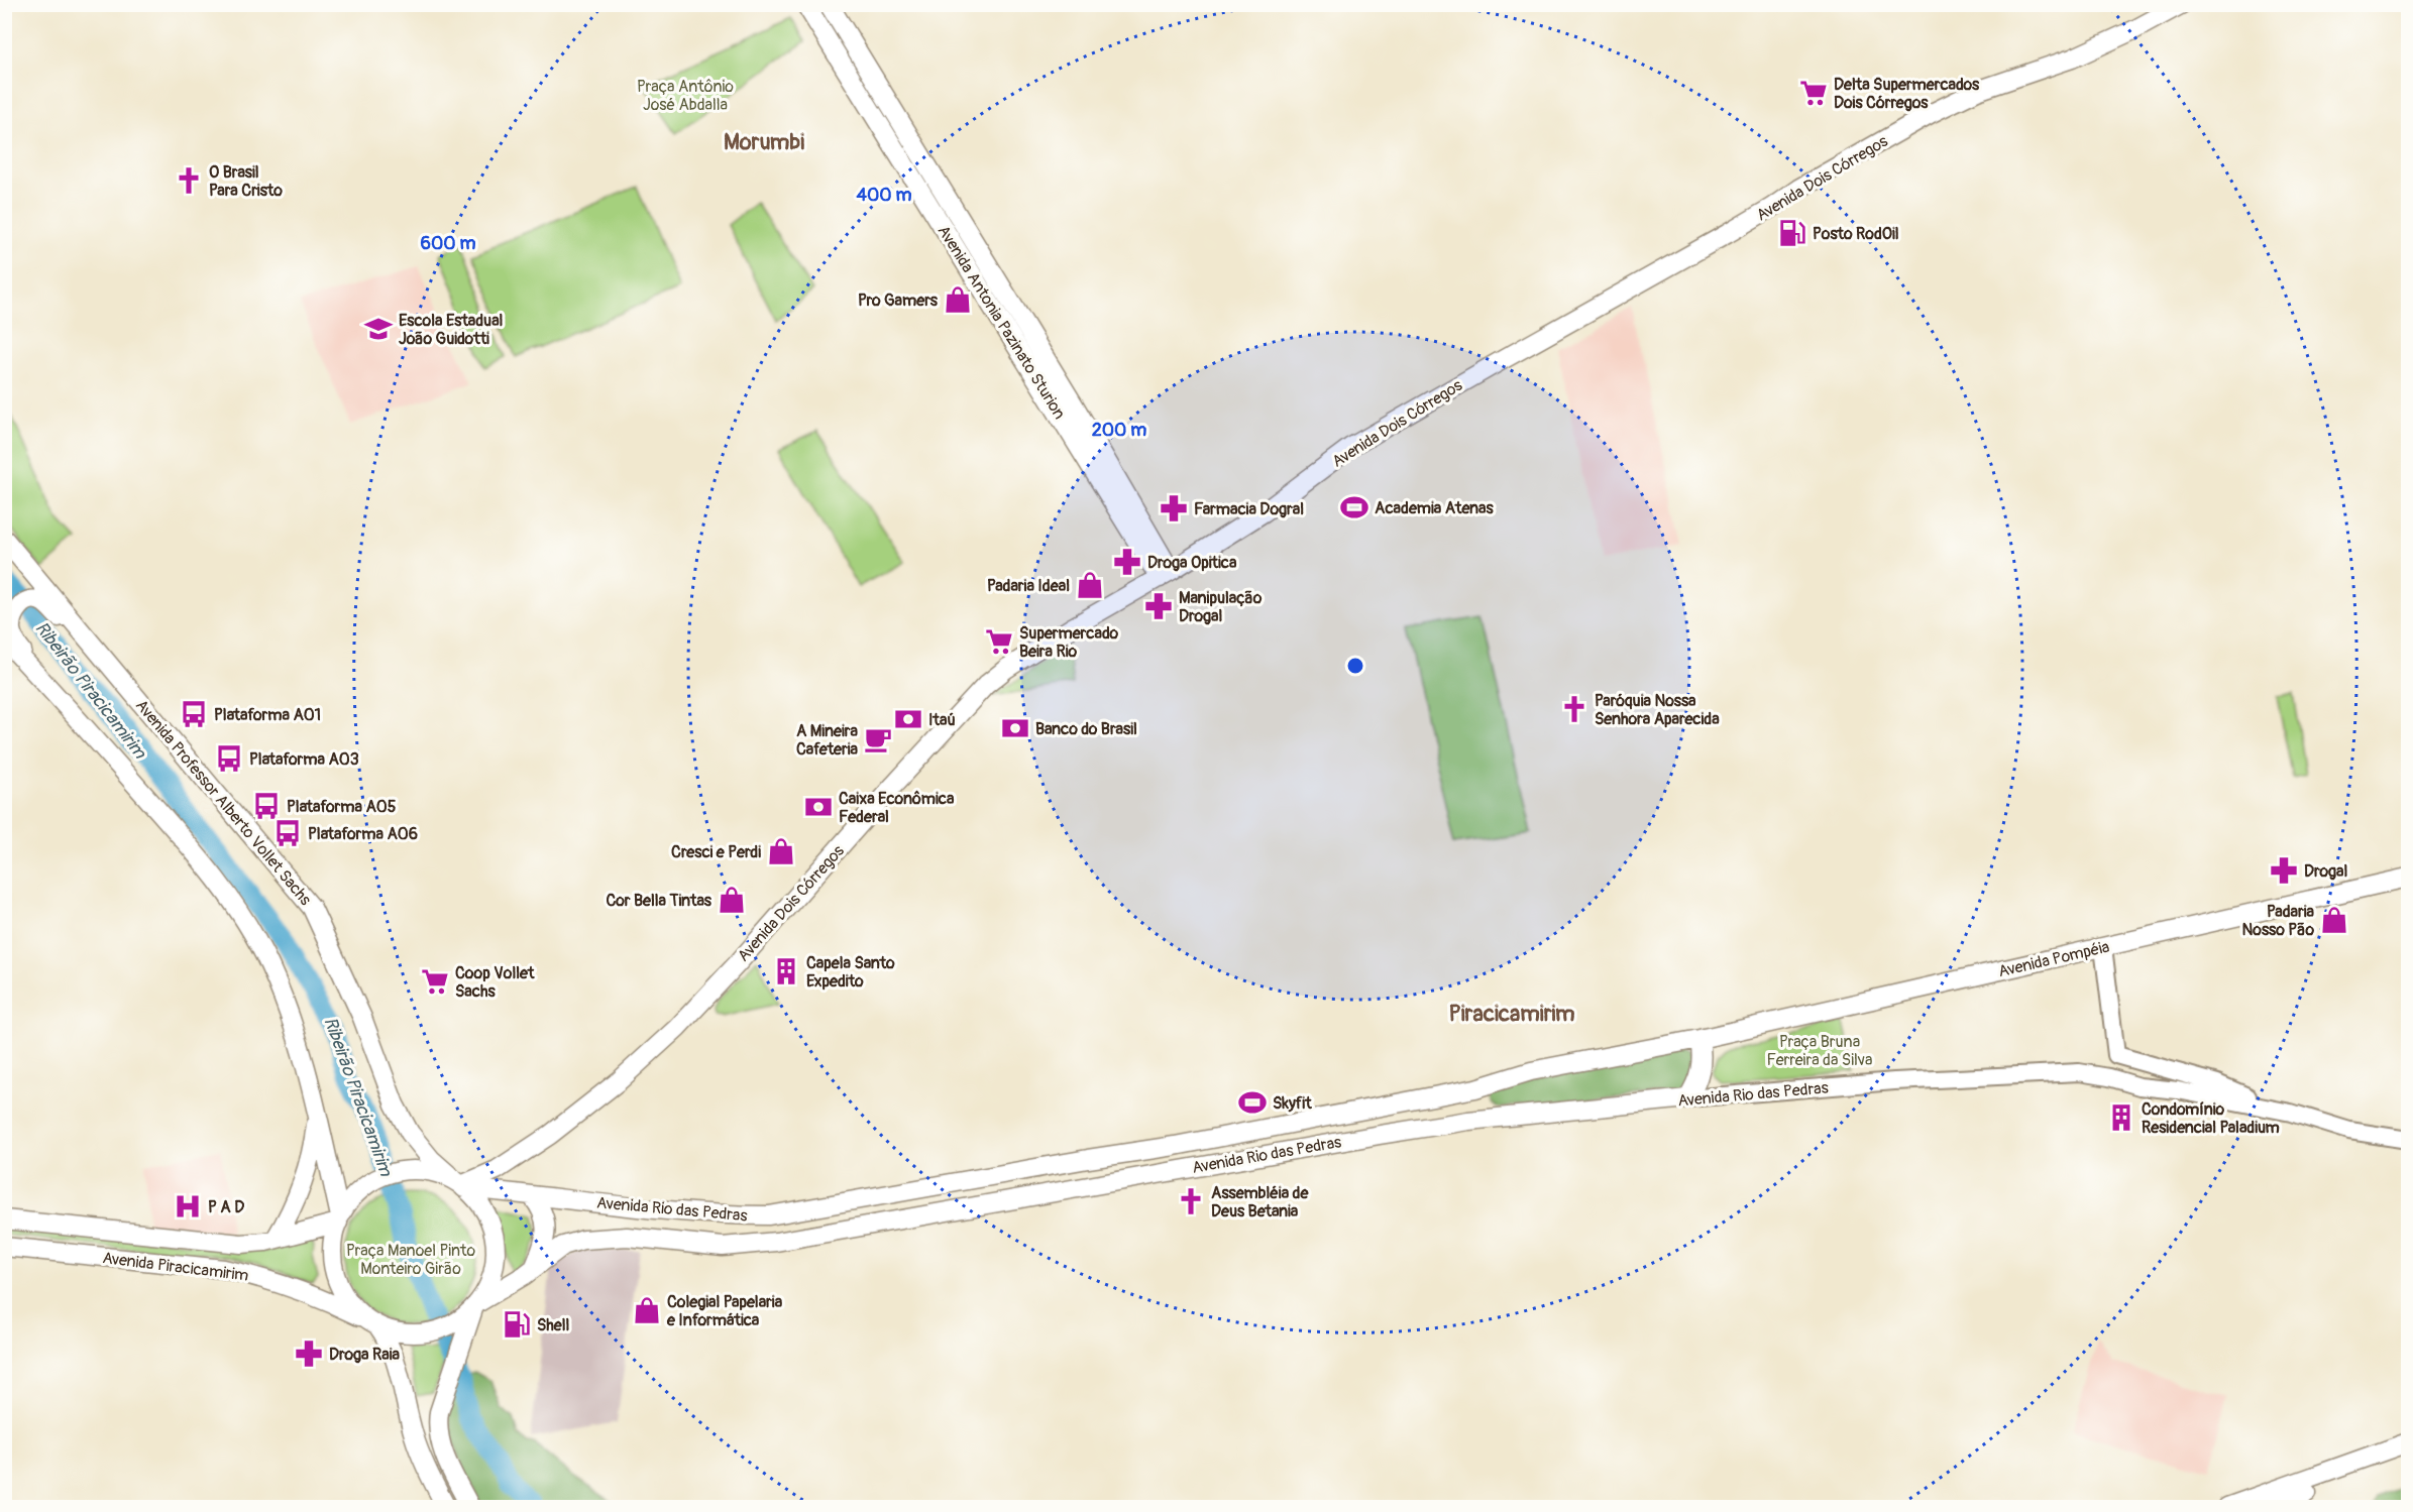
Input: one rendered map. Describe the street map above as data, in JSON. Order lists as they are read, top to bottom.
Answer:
{
  "streets": {
    "main road": [
      "Avenida Dois Córregos",
      "Avenida Antonia Pazinato Sturion",
      "Avenida Professor Alberto Vollet Sachs",
      "Avenida Pompéia",
      "Avenida Rio das Pedras",
      "Avenida Piracicamirim"
    ]
  },
  "crossings": [
    ["Avenida Dois Córregos", "Avenida Antonia Pazinato Sturion"],
    ["Avenida Dois Córregos", "Avenida Professor Alberto Vollet Sachs"],
    ["Avenida Dois Córregos", "Avenida Rio das Pedras"],
    ["Avenida Dois Córregos", "Avenida Piracicamirim"],
    ["Avenida Professor Alberto Vollet Sachs", "Avenida Rio das Pedras"],
    ["Avenida Professor Alberto Vollet Sachs", "Avenida Piracicamirim"],
    ["Avenida Pompéia", "Avenida Rio das Pedras"],
    ["Avenida Rio das Pedras", "Avenida Piracicamirim"]
  ],
  "districts": ["Morumbi", "Piracicamirim"],
  "water": ["Ribeirão Piracicamirim"],
  "parks": ["Praça Antônio José Abdalla", "Praça Bruna Ferreira da Silva", "Praça Manoel Pinto Monteiro Girão"],
  "places": {
    "supermarket": ["Delta Supermercados Dois Córregos", "Supermercado Beira Rio", "Coop Vollet Sachs"],
    "church": ["O Brasil Para Cristo", "Paróquia Nossa Senhora Aparecida", "Assembléia de Deus Betania"],
    "fuel station": ["Posto RodOil", "Shell"],
    "shop": [
      "Pro Gamers",
      "Padaria Ideal",
      "Cresci e Perdi",
      "Cor Bella Tintas",
      "Padaria Nosso Pão",
      "Colegial Papelaria e Informática"
    ],
    "school or university": ["Escola Estadual João Guidotti"],
    "sports": ["Academia Atenas", "Skyfit"],
    "pharmacy": [
      "Farmacia Dogral",
      "Droga Opitica",
      "Manipulação Drogal",
      "Drogal",
      "Droga Raia"
    ],
    "bus stop": [
      "Plataforma A01",
      "Plataforma A03",
      "Plataforma A05",
      "Plataforma A06"
    ],
    "bank": ["Itaú", "Banco do Brasil", "Caixa Econômica Federal"],
    "cafe": ["A Mineira Cafeteria"],
    "building": ["Capela Santo Expedito", "Condomínio Residencial Paladium"],
    "hospital": ["P A D"]
  },
  "rings": ["400 m", "600 m", "200 m"]
}
